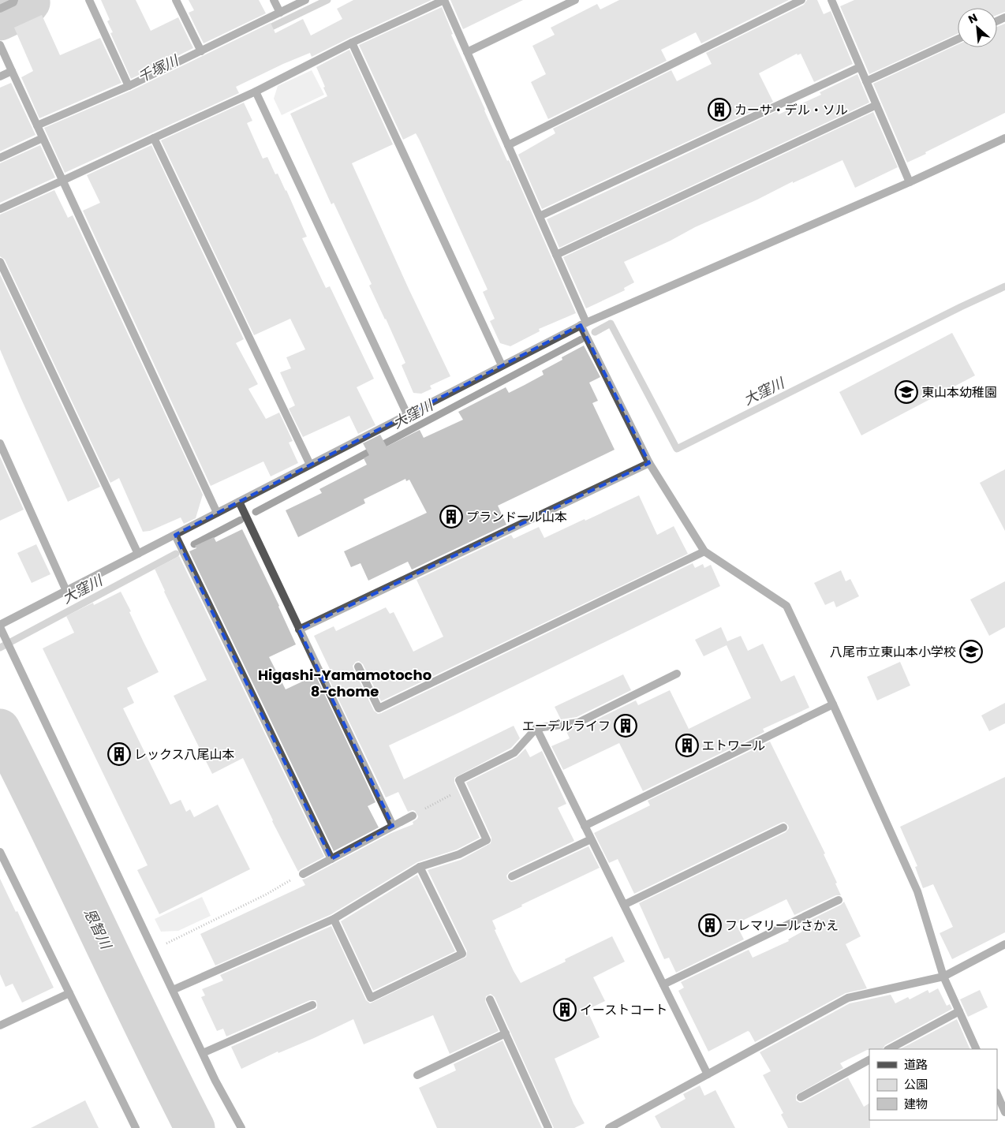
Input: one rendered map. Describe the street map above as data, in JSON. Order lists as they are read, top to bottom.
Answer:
{
  "districts": ["Higashi-Yamamotocho 8-chome"],
  "water": ["千塚川", "大窪川", "恩智川"],
  "places": {
    "building": [
      "カーサ・デル・ソル",
      "プランドール山本",
      "エーデルライフ",
      "エトワール",
      "レックス八尾山本",
      "フレマリールさかえ",
      "イーストコート"
    ],
    "school or university": ["東山本幼稚園", "八尾市立東山本小学校"]
  },
  "legend": ["道路", "公園", "建物"],
  "north": "top left"
}
